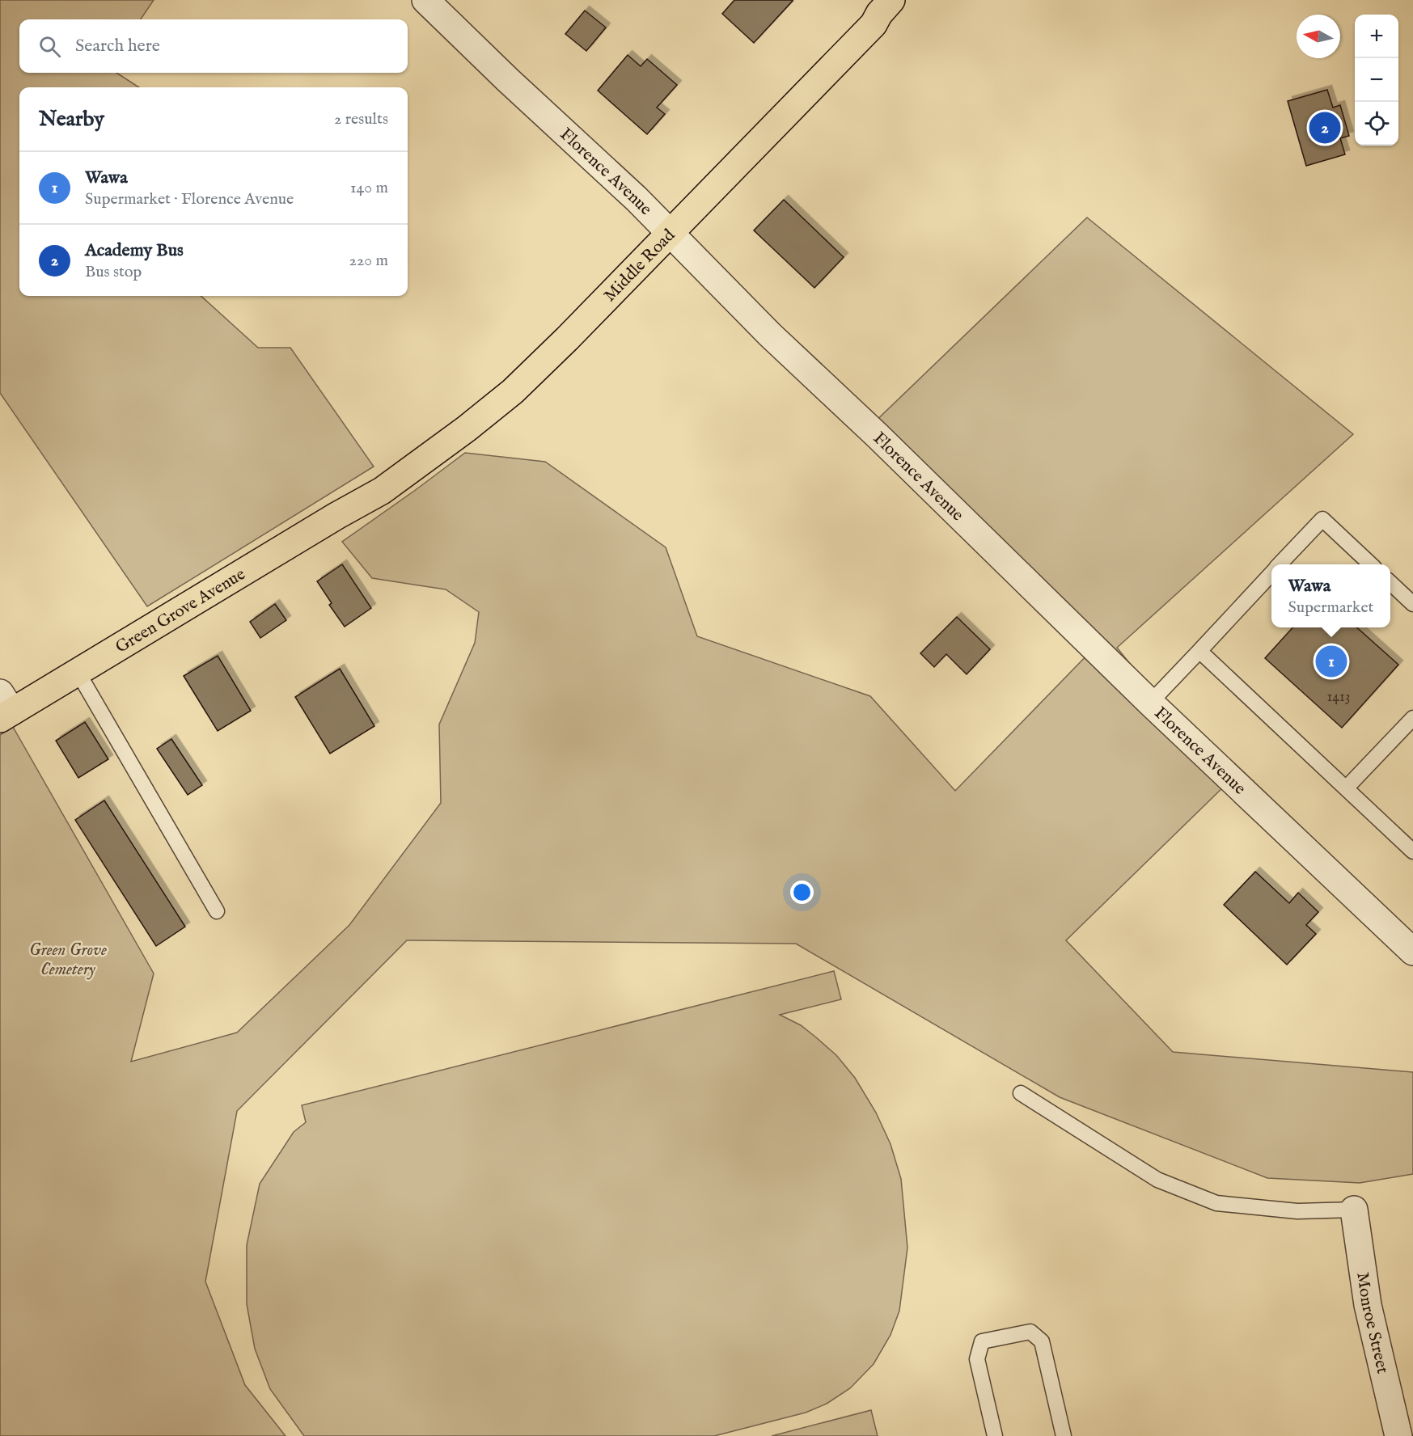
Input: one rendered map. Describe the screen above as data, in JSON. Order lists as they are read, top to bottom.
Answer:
{
  "streets": {
    "main road": ["Middle Road", "Green Grove Avenue"],
    "street": ["Florence Avenue", "Monroe Street"]
  },
  "crossings": [
    ["Florence Avenue", "Middle Road"],
    ["Middle Road", "Green Grove Avenue"]
  ],
  "parks": ["Green Grove Cemetery"],
  "house_numbers": ["1413"],
  "north": "left",
  "page": {
    "map_buttons": ["+", "−"],
    "search": "Search here",
    "heading": ["Nearby", "2 results"],
    "pins": ["2", "1"],
    "list": [
      {
        "mark": "1",
        "name": "Wawa",
        "note": "Supermarket · Florence Avenue",
        "value": "140 m"
      },
      {
        "mark": "2",
        "name": "Academy Bus",
        "note": "Bus stop",
        "value": "220 m"
      }
    ],
    "popup": ["Wawa", "Supermarket"]
  }
}
